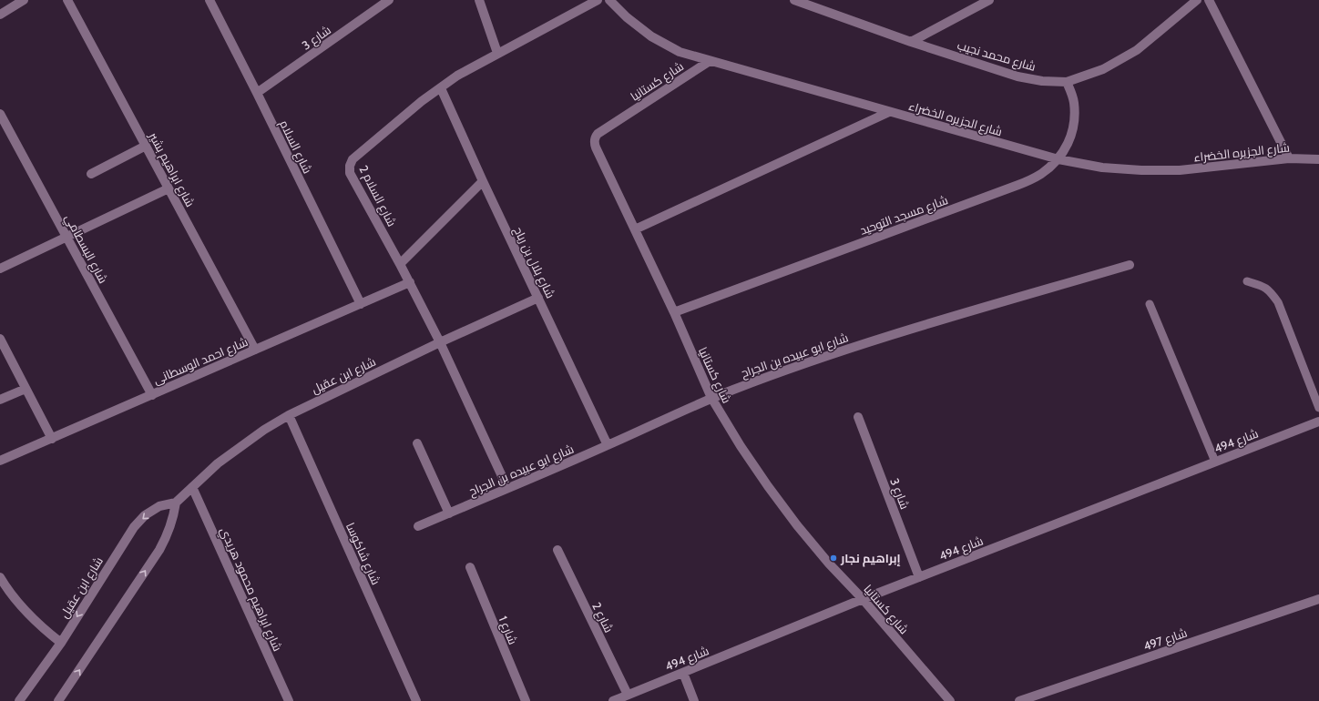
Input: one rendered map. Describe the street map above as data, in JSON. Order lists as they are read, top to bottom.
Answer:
{
  "streets": {
    "street": [
      "شارع 3",
      "شارع محمد نجيب",
      "شارع كستانيا",
      "شارع الجزيره الخضراء",
      "شارع السلام",
      "شارع ابراهيم بشير",
      "شارع السلام 2",
      "شارع مسجد التوحيد",
      "شارع البسطامي",
      "شارع بلال بن رباح",
      "شارع ابو عبيده بن الجراح",
      "شارع احمد الوسطانى",
      "شارع ابن عقيل",
      "شارع 494",
      "شارع شاكوسا",
      "شارع ابراهيم محمود هريدي",
      "شارع 2",
      "شارع 1",
      "شارع 497"
    ]
  },
  "crossings": [
    ["شارع 3", "شارع السلام"],
    ["شارع 3", "شارع 494"],
    ["شارع محمد نجيب", "شارع مسجد التوحيد"],
    ["شارع كستانيا", "شارع الجزيره الخضراء"],
    ["شارع كستانيا", "شارع مسجد التوحيد"],
    ["شارع كستانيا", "شارع ابو عبيده بن الجراح"],
    ["شارع كستانيا", "شارع 494"],
    ["شارع الجزيره الخضراء", "شارع مسجد التوحيد"],
    ["شارع السلام", "شارع احمد الوسطانى"],
    ["شارع ابراهيم بشير", "شارع احمد الوسطانى"],
    ["شارع السلام 2", "شارع بلال بن رباح"],
    ["شارع السلام 2", "شارع ابو عبيده بن الجراح"],
    ["شارع السلام 2", "شارع احمد الوسطانى"],
    ["شارع السلام 2", "شارع ابن عقيل"],
    ["شارع البسطامي", "شارع احمد الوسطانى"],
    ["شارع بلال بن رباح", "شارع ابو عبيده بن الجراح"],
    ["شارع بلال بن رباح", "شارع ابن عقيل"],
    ["شارع ابن عقيل", "شارع شاكوسا"],
    ["شارع ابن عقيل", "شارع ابراهيم محمود هريدي"],
    ["شارع 494", "شارع 2"]
  ],
  "places": ["إبراهيم نجار"]
}
